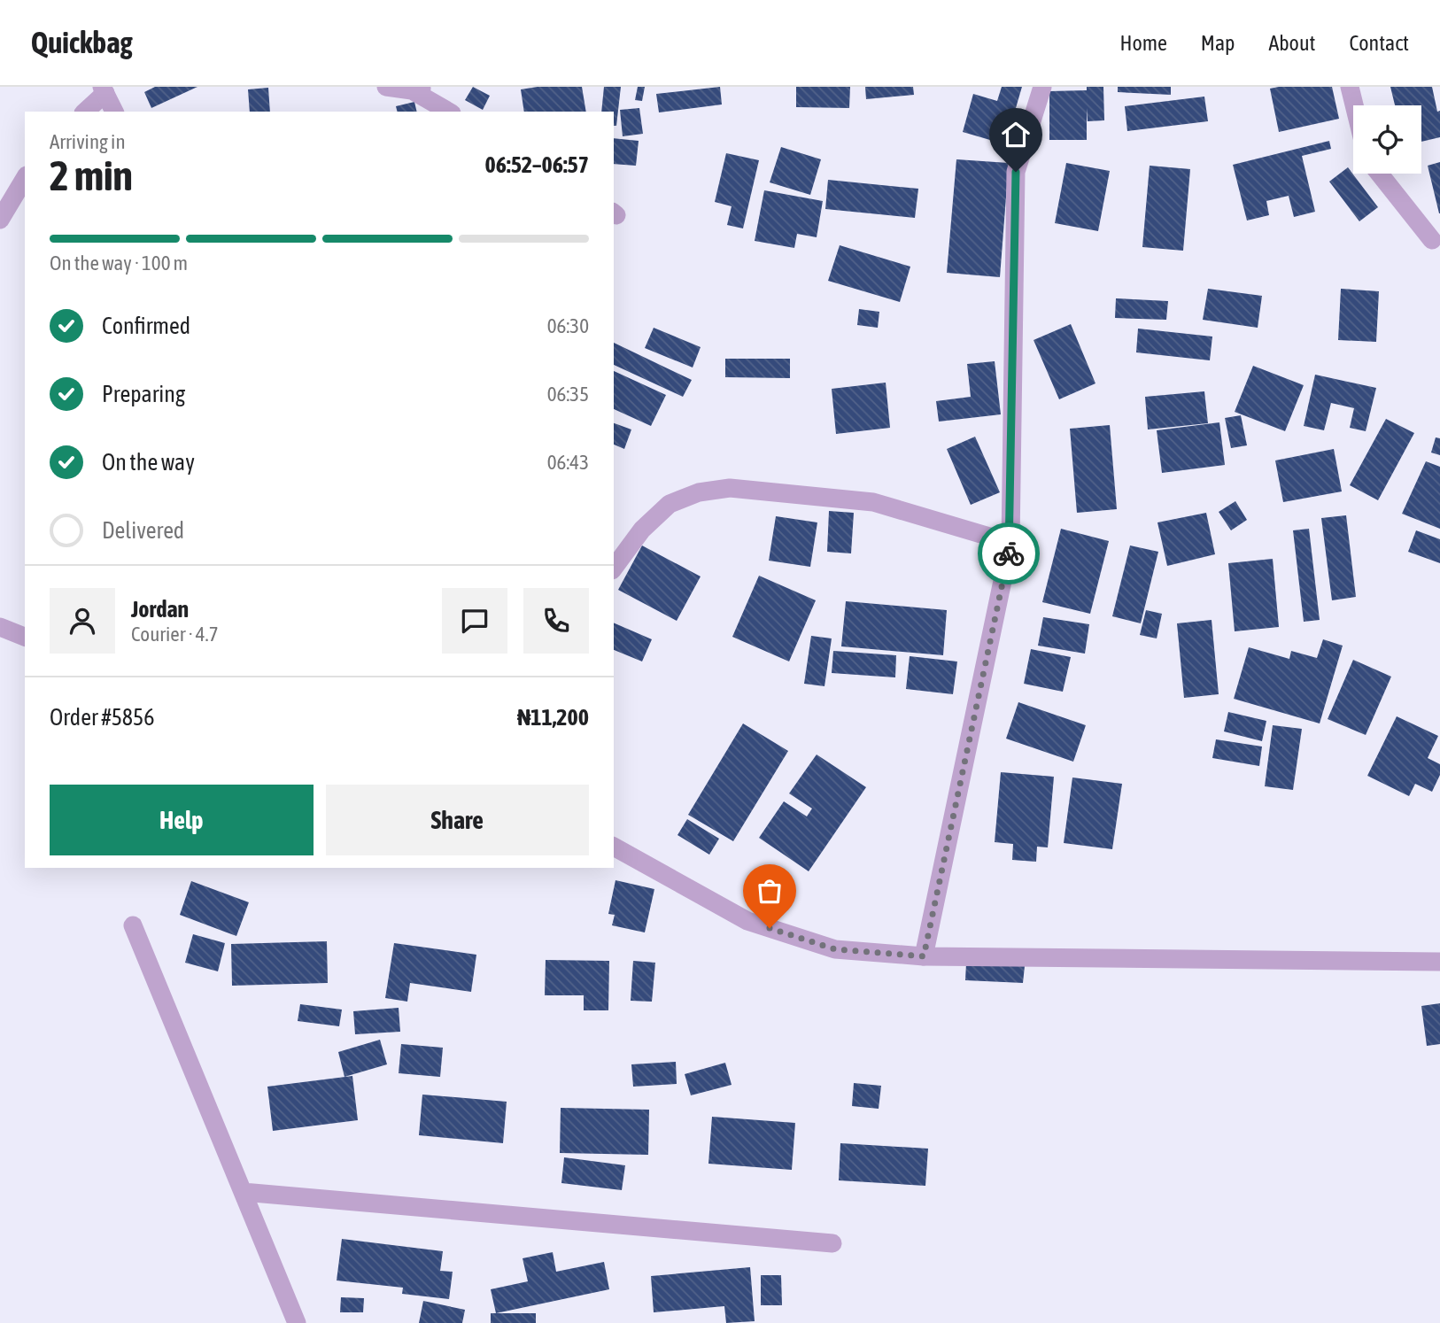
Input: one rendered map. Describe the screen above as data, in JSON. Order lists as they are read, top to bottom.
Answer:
{
  "page": {
    "header": "Quickbag",
    "nav": [
      "Home",
      "Map",
      "About",
      "Contact"
    ],
    "heading": ["2 min", "Arriving in", "06:52–06:57"],
    "panel": [
      "Jordan",
      "Courier · 4.7",
      "Order #5856",
      "₦11,200"
    ],
    "bar": "On the way · 100 m",
    "list": [
      ["Confirmed", "06:30"],
      ["Preparing", "06:35"],
      ["On the way", "06:43"],
      "Delivered"
    ],
    "buttons": ["Help", "Share"]
  }
}
